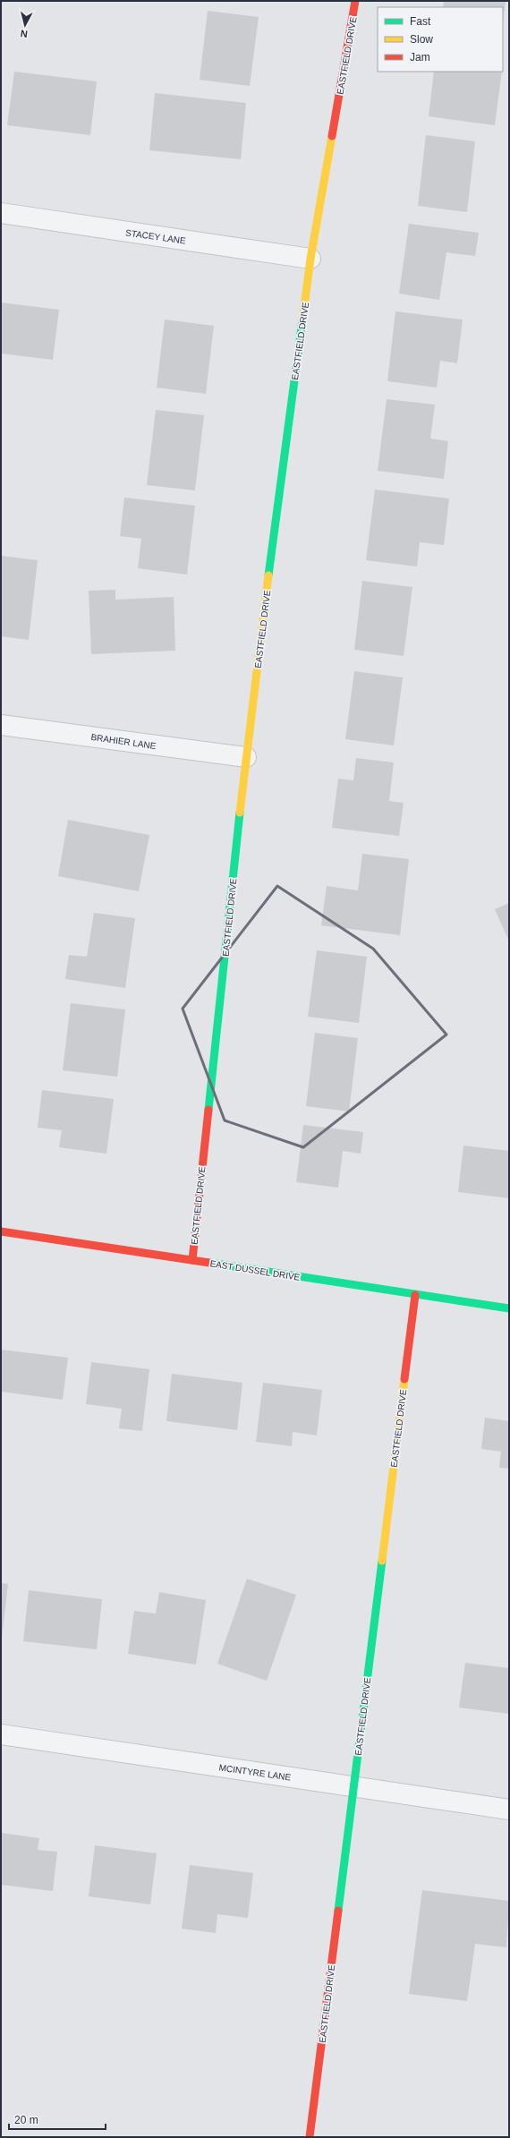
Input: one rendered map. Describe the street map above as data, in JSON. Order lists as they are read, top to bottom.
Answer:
{
  "streets": {
    "street": [
      "EASTFIELD DRIVE",
      "STACEY LANE",
      "BRAHIER LANE",
      "EAST DUSSEL DRIVE",
      "MCINTYRE LANE"
    ]
  },
  "crossings": [
    ["EASTFIELD DRIVE", "STACEY LANE"],
    ["EASTFIELD DRIVE", "BRAHIER LANE"],
    ["EASTFIELD DRIVE", "EAST DUSSEL DRIVE"],
    ["EASTFIELD DRIVE", "MCINTYRE LANE"]
  ],
  "legend": ["Fast", "Slow", "Jam"],
  "scale_bar": "20 m",
  "north": "bottom"
}
